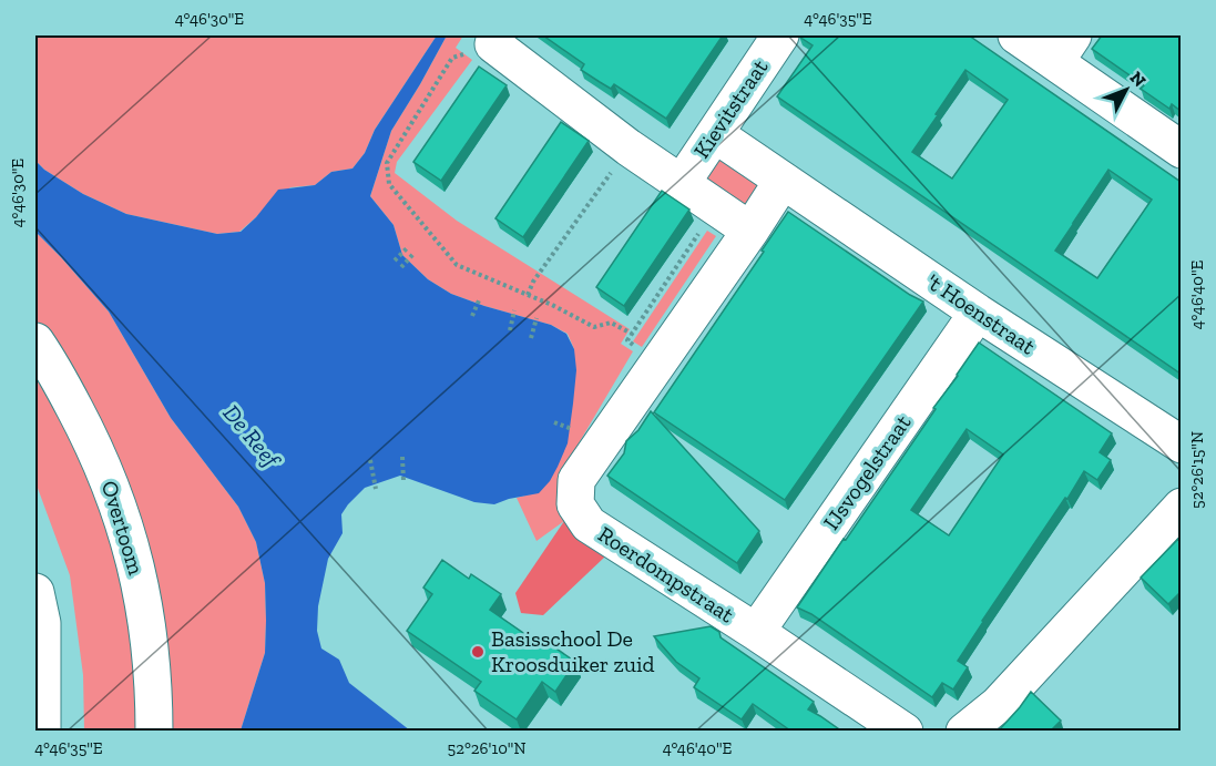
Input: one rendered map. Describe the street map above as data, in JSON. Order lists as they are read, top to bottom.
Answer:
{
  "streets": {
    "street": [
      "Kievitstraat",
      "'t Hoenstraat",
      "IJsvogelstraat",
      "Overtoom",
      "Roerdompstraat"
    ]
  },
  "crossings": [
    ["Kievitstraat", "'t Hoenstraat"],
    ["'t Hoenstraat", "IJsvogelstraat"],
    ["IJsvogelstraat", "Roerdompstraat"]
  ],
  "water": ["De Reef"],
  "places": ["Basisschool De Kroosduiker zuid"],
  "north": "top right",
  "coordinates": [
    "4°46'30\"E",
    "4°46'35\"E",
    "4°46'40\"E",
    "52°26'15\"N",
    "52°26'10\"N"
  ]
}
